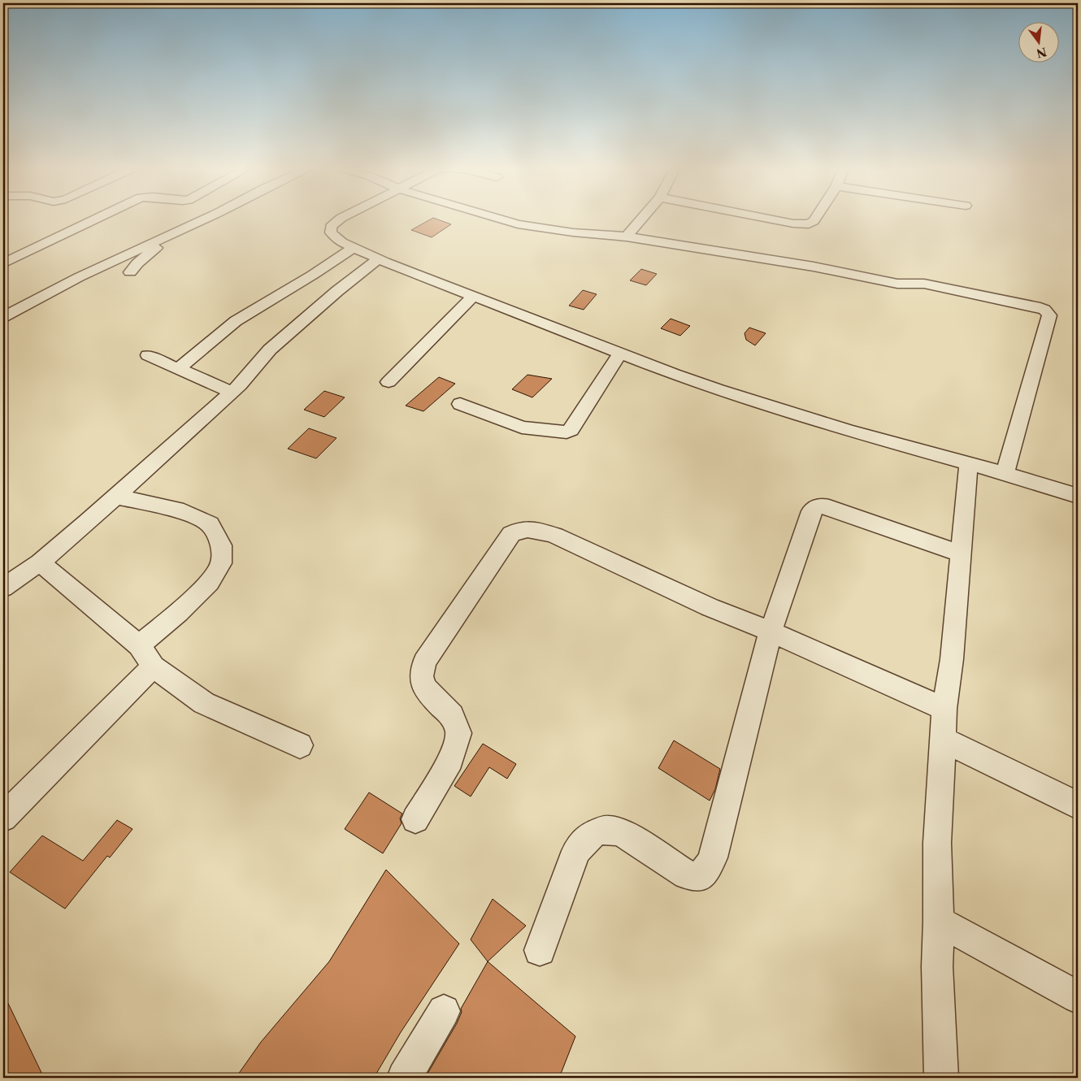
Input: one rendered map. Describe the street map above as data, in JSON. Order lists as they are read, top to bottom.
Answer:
{
  "north": "bottom"
}
